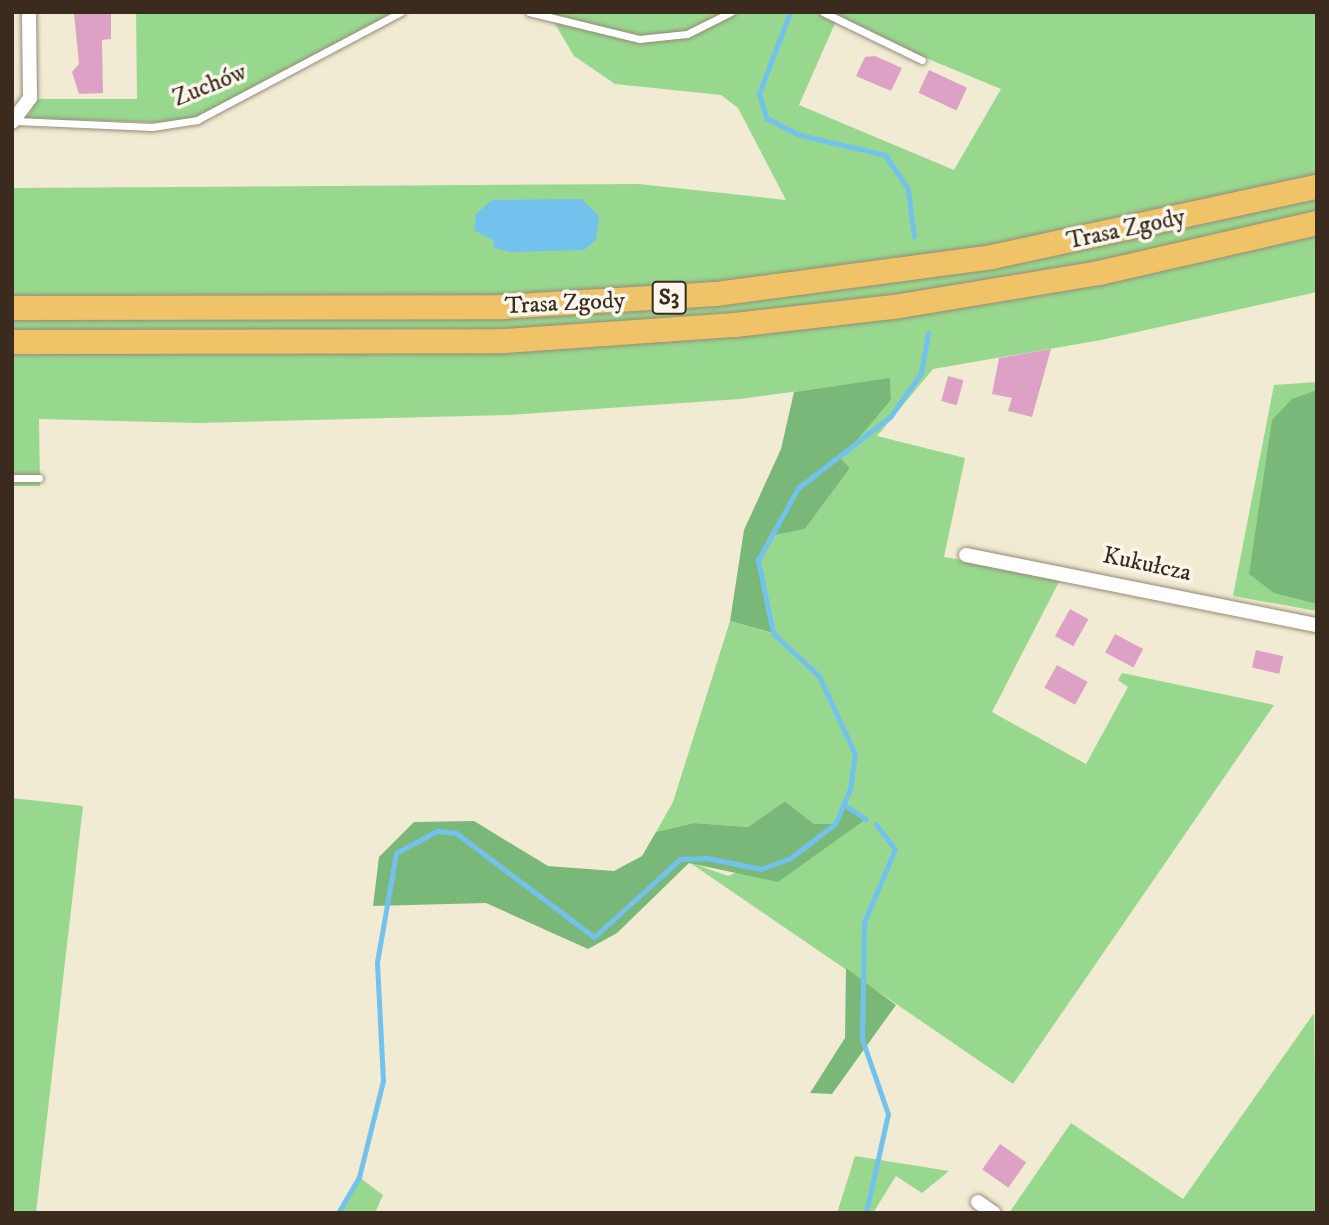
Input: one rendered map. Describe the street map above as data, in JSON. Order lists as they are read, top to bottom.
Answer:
{
  "streets": {
    "highway": ["Trasa Zgody", "S3"],
    "street": ["Zuchów", "Kukułcza"]
  }
}
